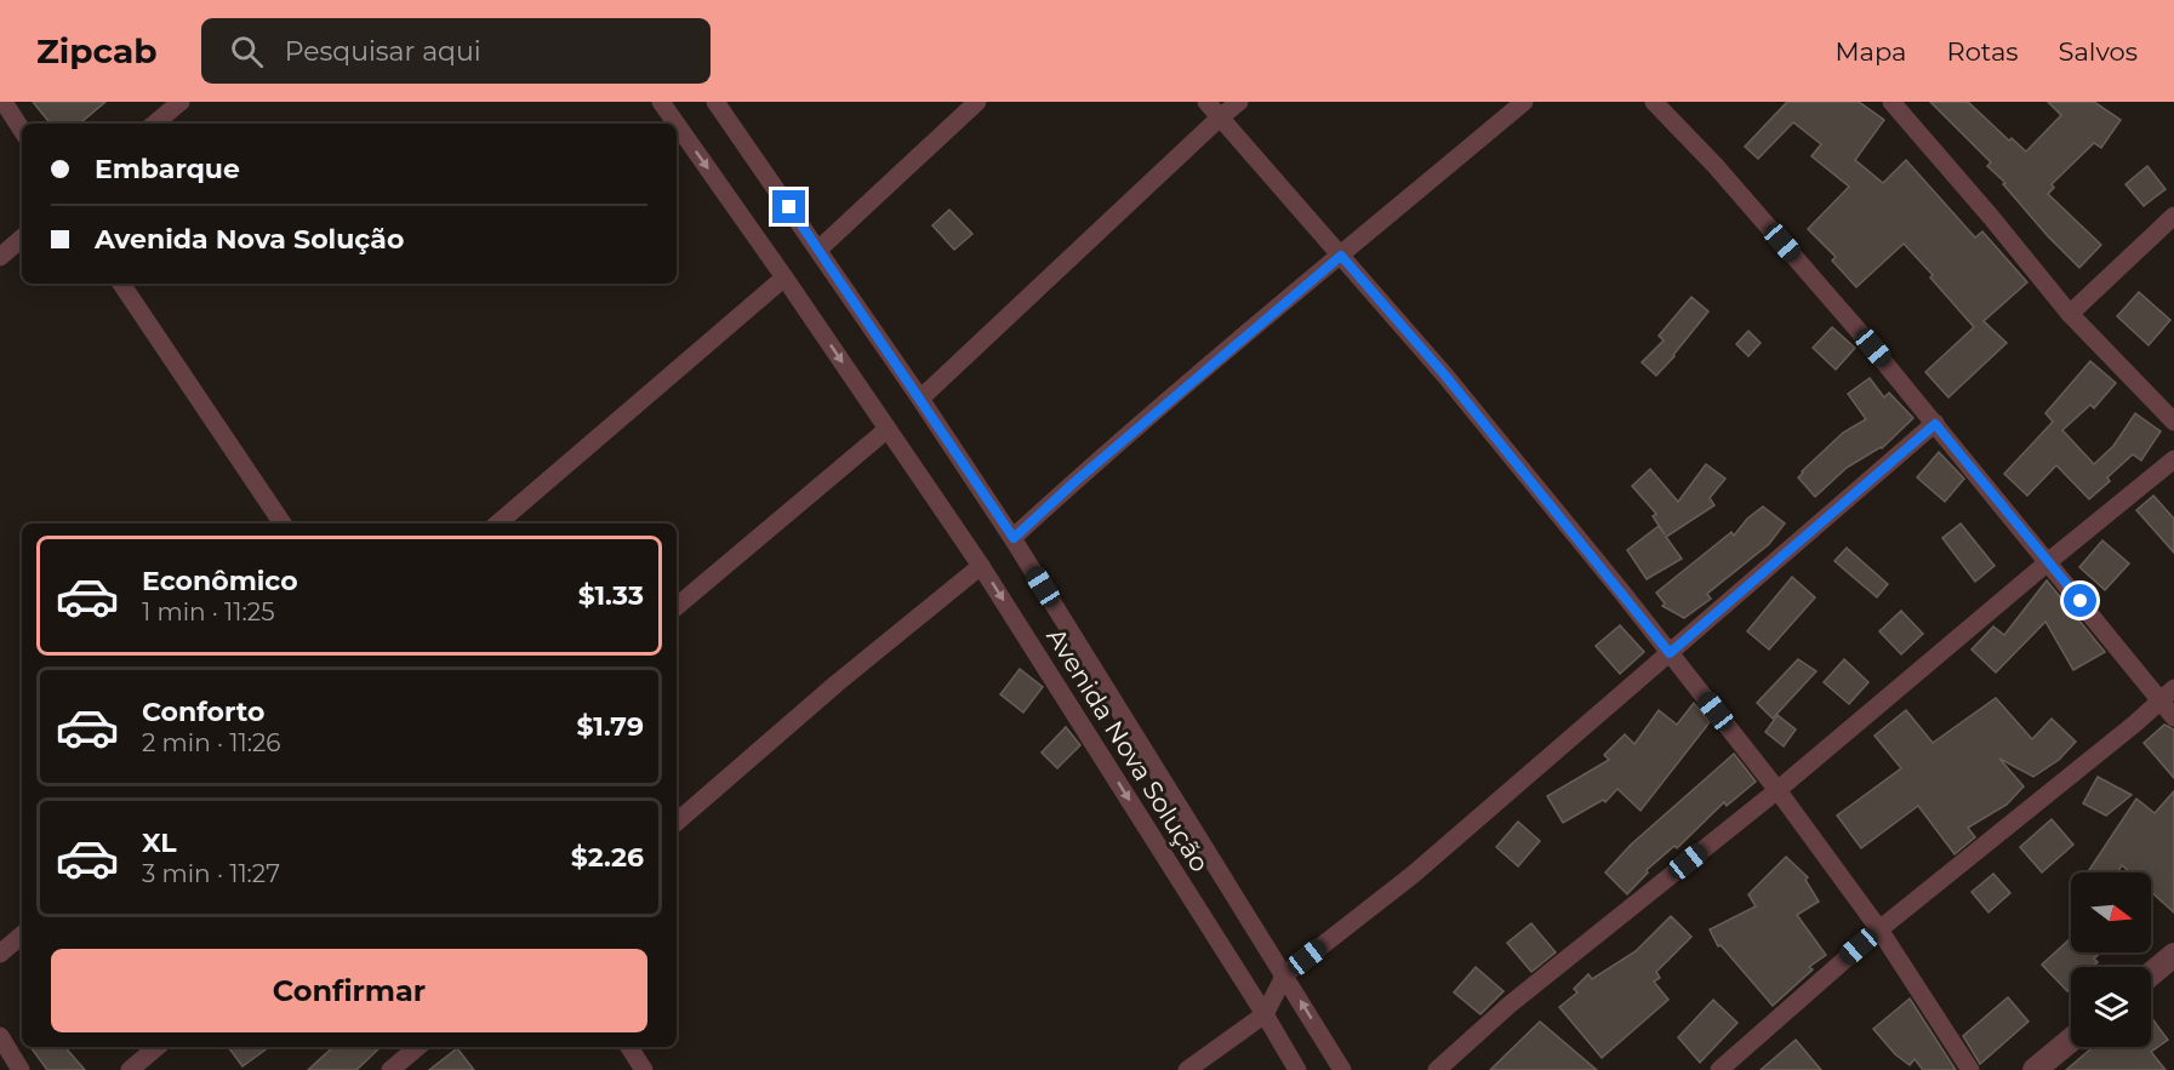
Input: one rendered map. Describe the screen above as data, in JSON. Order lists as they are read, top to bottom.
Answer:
{
  "streets": {
    "street": ["Avenida Nova Solução"]
  },
  "north": "right",
  "page": {
    "header": "Zipcab",
    "search": "Pesquisar aqui",
    "nav": ["Mapa", "Rotas", "Salvos"],
    "banner": ["Embarque", "Avenida Nova Solução"],
    "list": [
      {
        "name": "Econômico",
        "note": "1 min · 11:25",
        "value": "$1.33"
      },
      {
        "name": "Conforto",
        "note": "2 min · 11:26",
        "value": "$1.79"
      },
      {
        "name": "XL",
        "note": "3 min · 11:27",
        "value": "$2.26"
      }
    ],
    "buttons": "Confirmar"
  }
}
